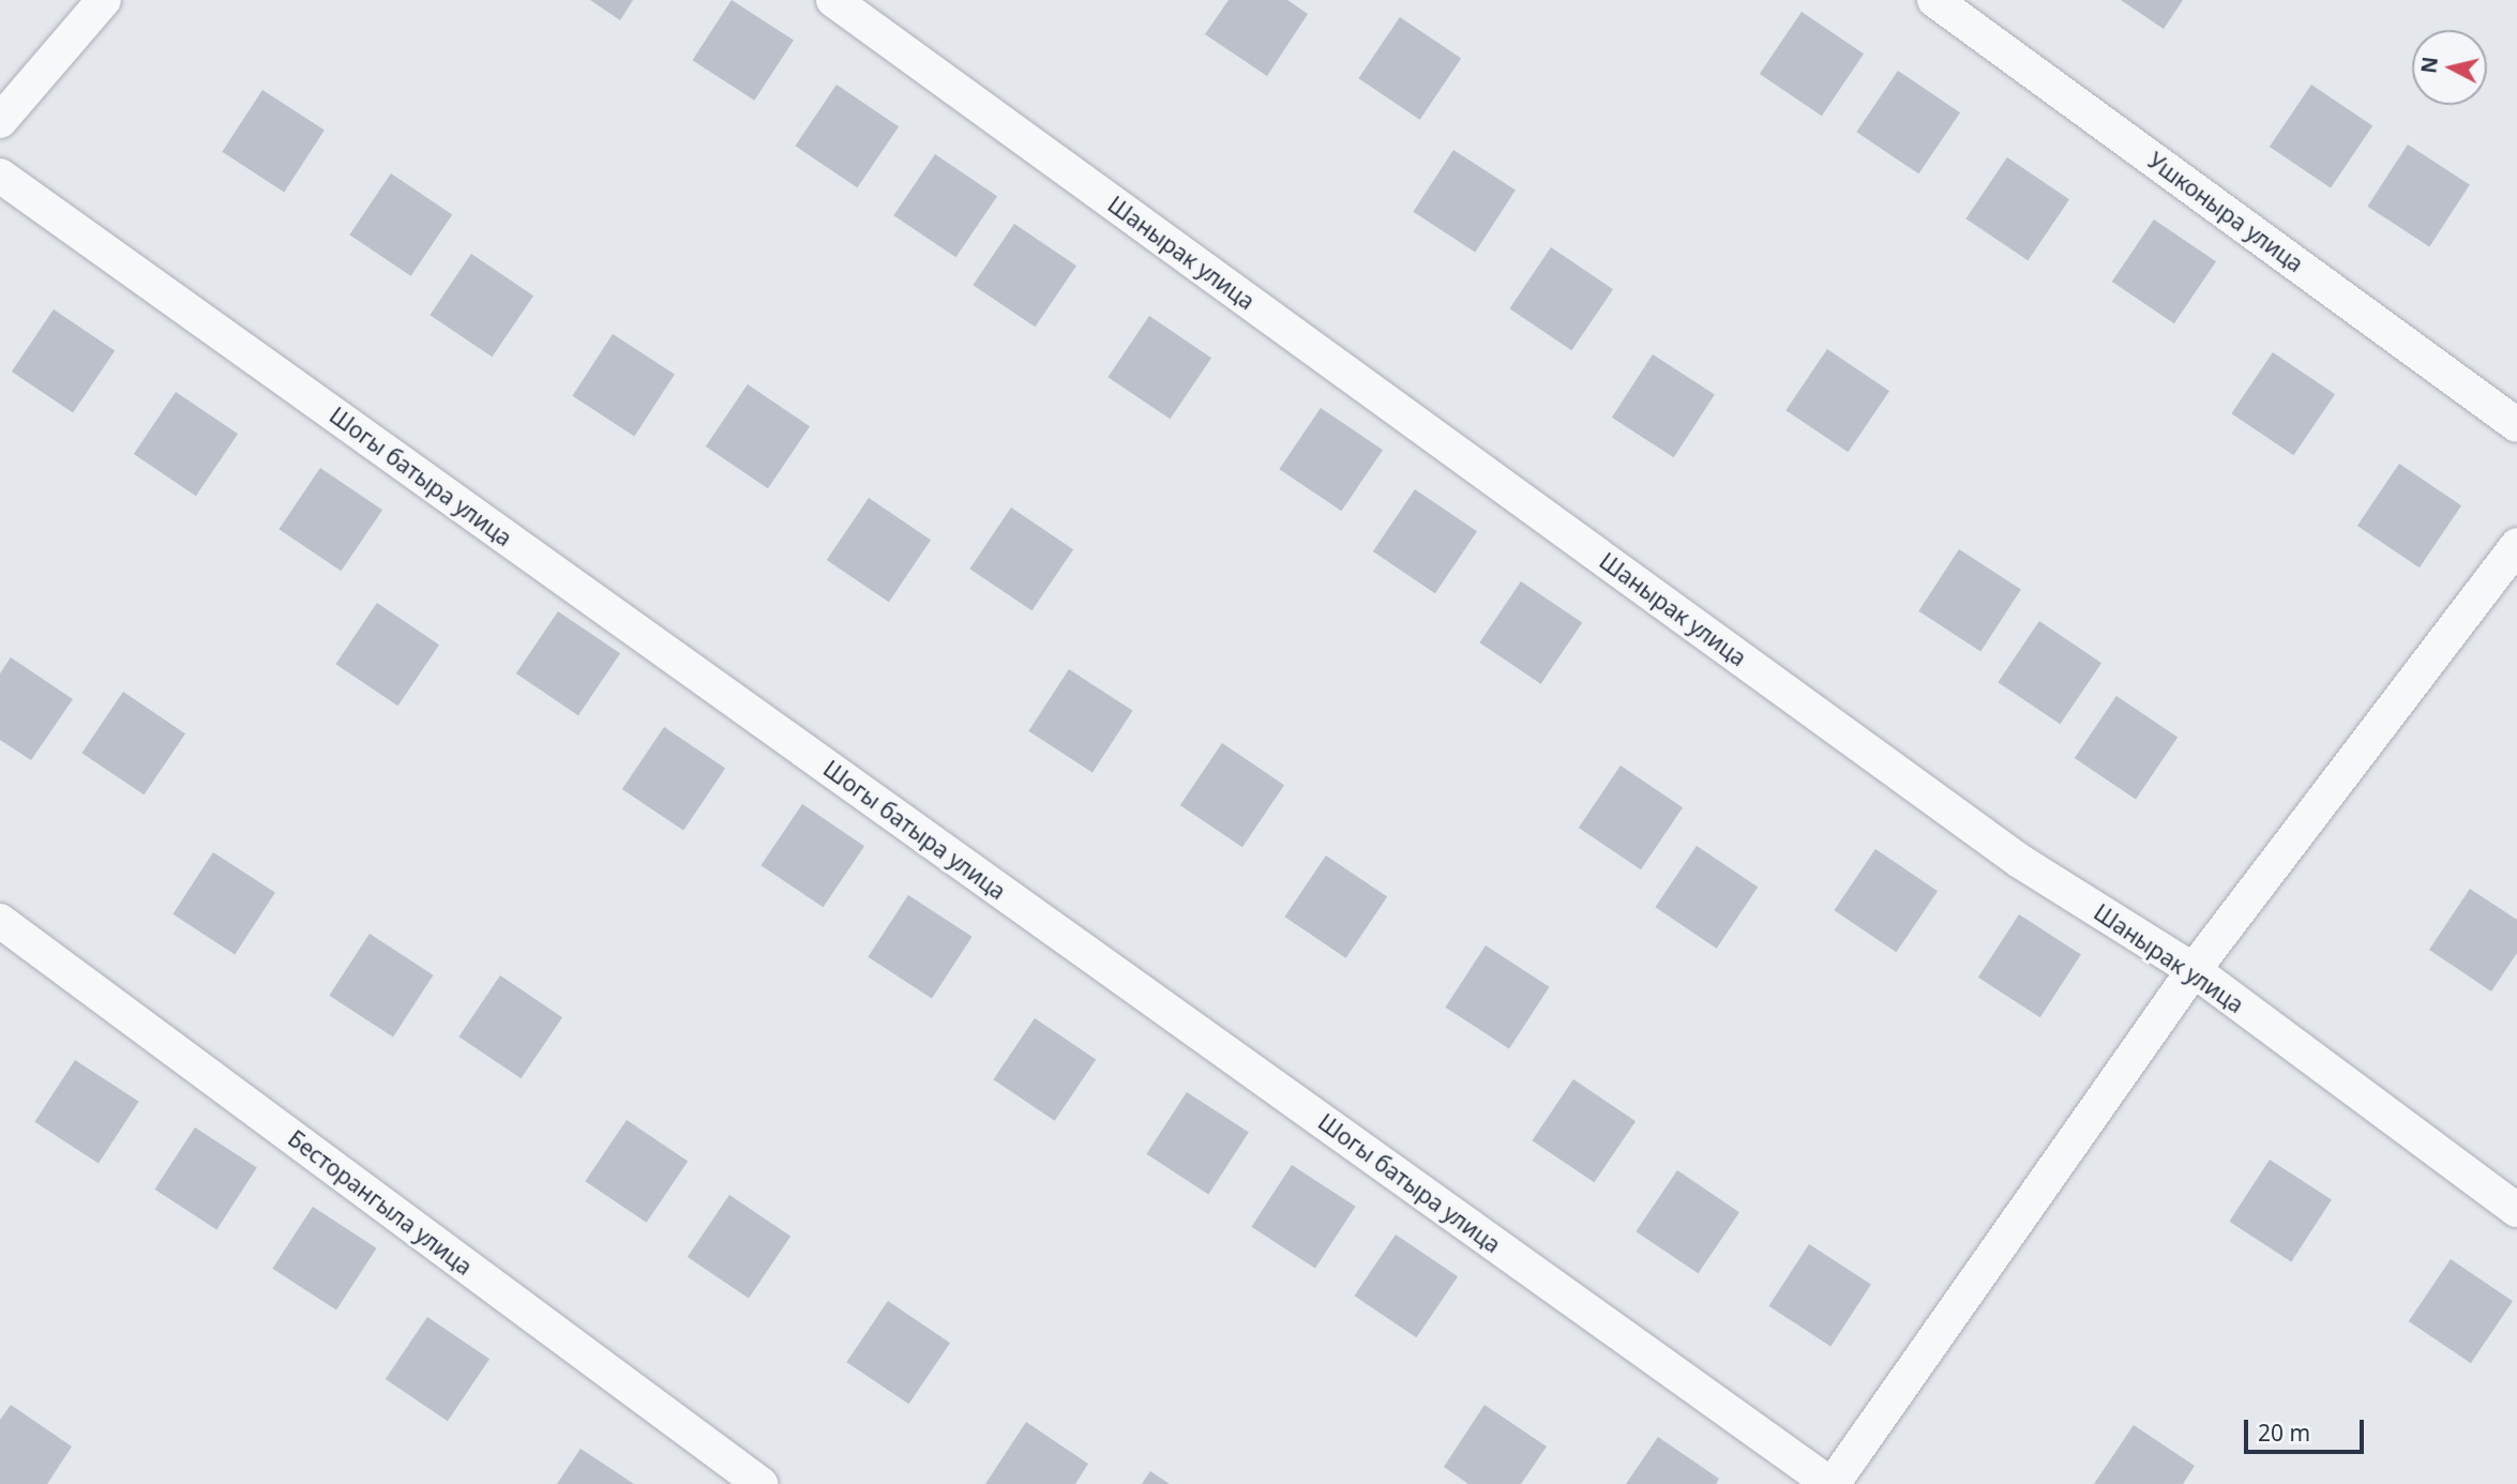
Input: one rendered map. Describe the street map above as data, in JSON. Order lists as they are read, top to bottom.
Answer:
{
  "streets": {
    "street": [
      "Ушконыра улица",
      "Шанырак улица",
      "Шогы батыра улица",
      "Бесторангыла улица"
    ]
  },
  "scale_bar": "20 m",
  "north": "left"
}
